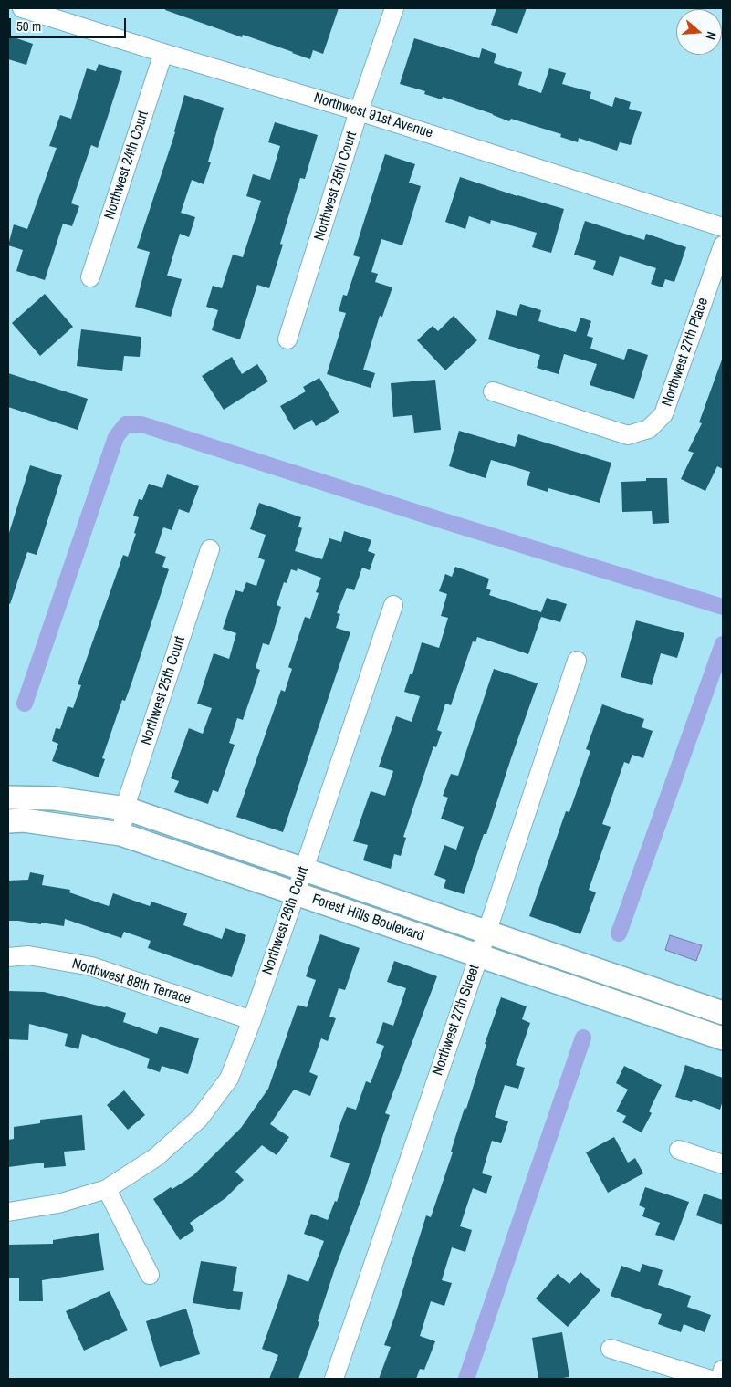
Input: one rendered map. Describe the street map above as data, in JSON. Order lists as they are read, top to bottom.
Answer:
{
  "streets": {
    "street": [
      "Northwest 91st Avenue",
      "Northwest 24th Court",
      "Northwest 25th Court",
      "Northwest 27th Place",
      "Forest Hills Boulevard",
      "Northwest 26th Court",
      "Northwest 88th Terrace",
      "Northwest 27th Street"
    ]
  },
  "crossings": [
    ["Northwest 91st Avenue", "Northwest 24th Court"],
    ["Northwest 91st Avenue", "Northwest 25th Court"],
    ["Northwest 25th Court", "Forest Hills Boulevard"],
    ["Forest Hills Boulevard", "Northwest 26th Court"],
    ["Forest Hills Boulevard", "Northwest 27th Street"],
    ["Northwest 26th Court", "Northwest 88th Terrace"]
  ],
  "scale_bar": "50 m",
  "north": "right"
}
